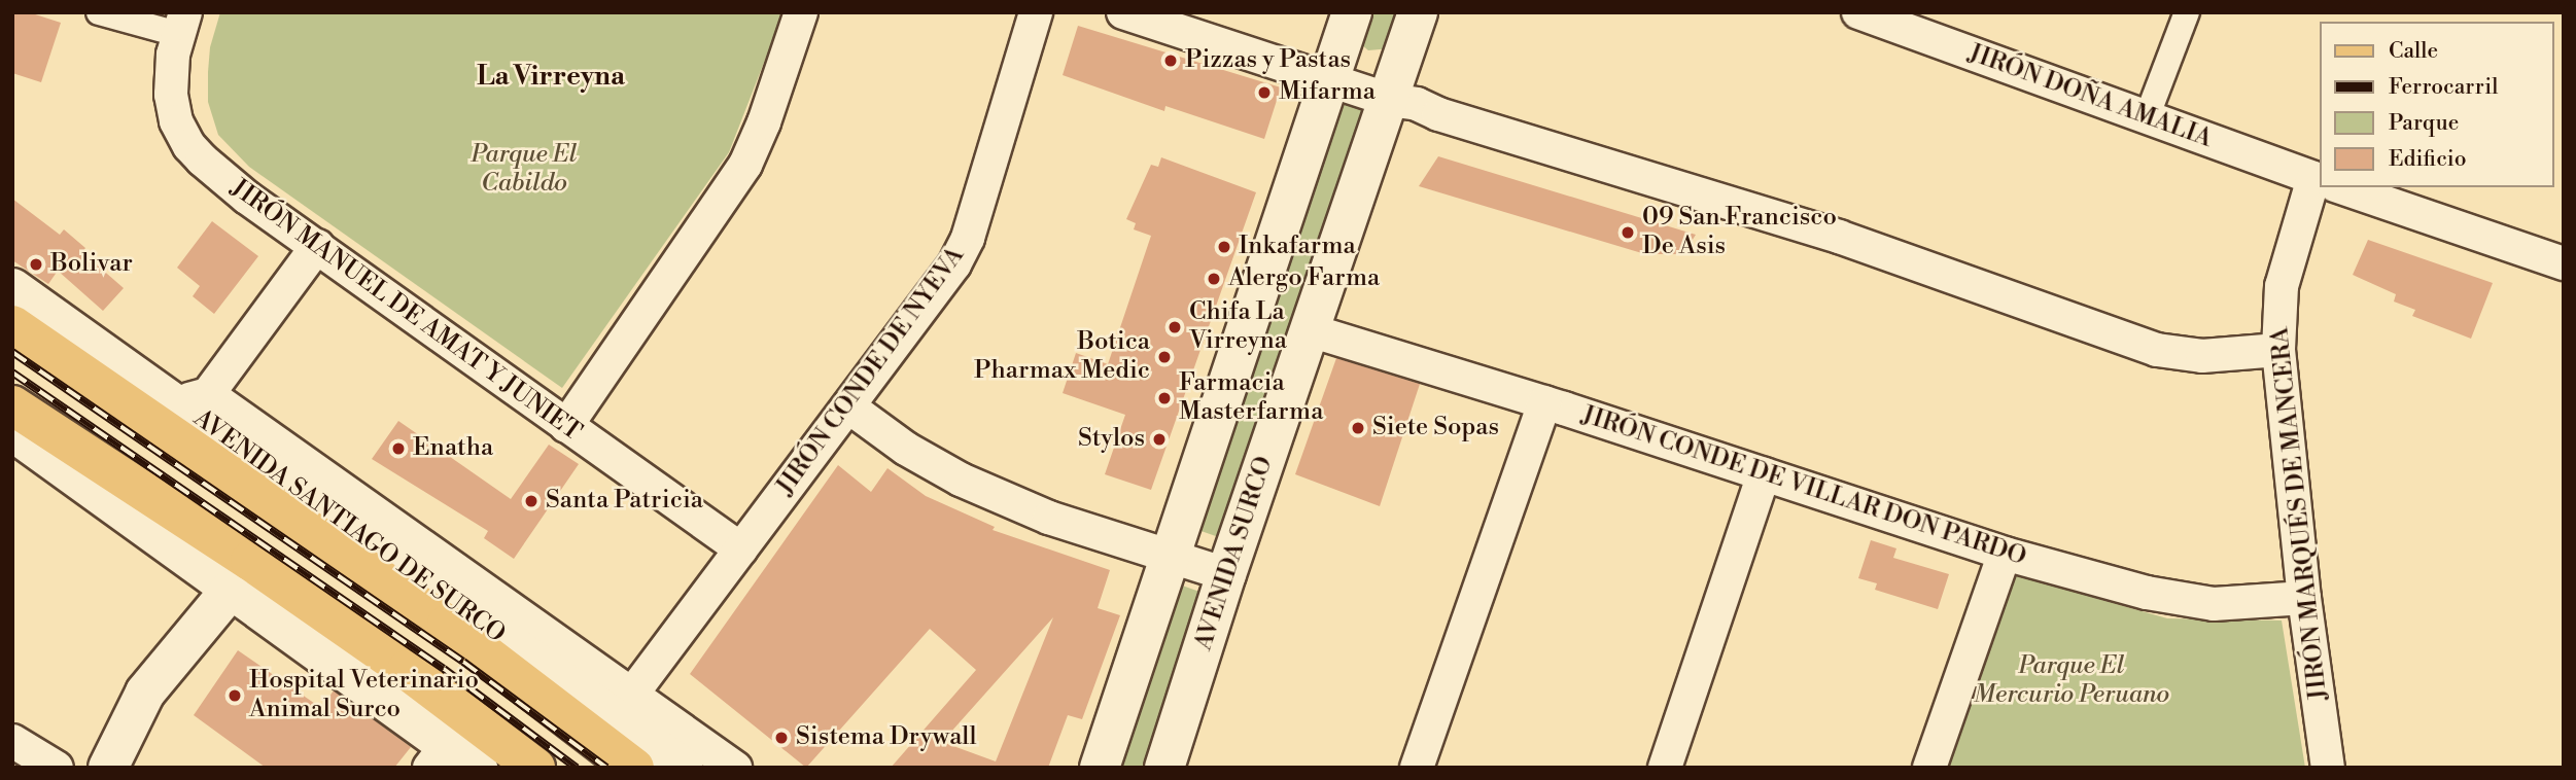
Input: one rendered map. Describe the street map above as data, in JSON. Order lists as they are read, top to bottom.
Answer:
{
  "streets": {
    "main road": ["AVENIDA SANTIAGO DE SURCO", "AVENIDA SURCO"],
    "street": [
      "JIRÓN DOÑA AMALIA",
      "JIRÓN MANUEL DE AMAT Y JUNIET",
      "JIRÓN CONDE DE NYEVA",
      "JIRÓN CONDE DE VILLAR DON PARDO",
      "JIRÓN MARQUÉS DE MANCERA"
    ]
  },
  "crossings": [
    ["JIRÓN MANUEL DE AMAT Y JUNIET", "JIRÓN CONDE DE NYEVA"],
    ["JIRÓN CONDE DE VILLAR DON PARDO", "JIRÓN MARQUÉS DE MANCERA"],
    ["JIRÓN CONDE DE VILLAR DON PARDO", "AVENIDA SURCO"]
  ],
  "districts": ["La Virreyna"],
  "parks": ["Parque El Cabildo", "Parque El Mercurio Peruano"],
  "places": [
    "Pizzas y Pastas",
    "Mifarma",
    "09 San Francisco De Asis",
    "Inkafarma",
    "Bolivar",
    "Alergo Farma",
    "Chifa La Virreyna",
    "Botica Pharmax Medic",
    "Farmacia Masterfarma",
    "Siete Sopas",
    "Stylos",
    "Enatha",
    "Santa Patricia",
    "Hospital Veterinario Animal Surco",
    "Sistema Drywall"
  ],
  "legend": [
    "Calle",
    "Ferrocarril",
    "Parque",
    "Edificio"
  ]
}
